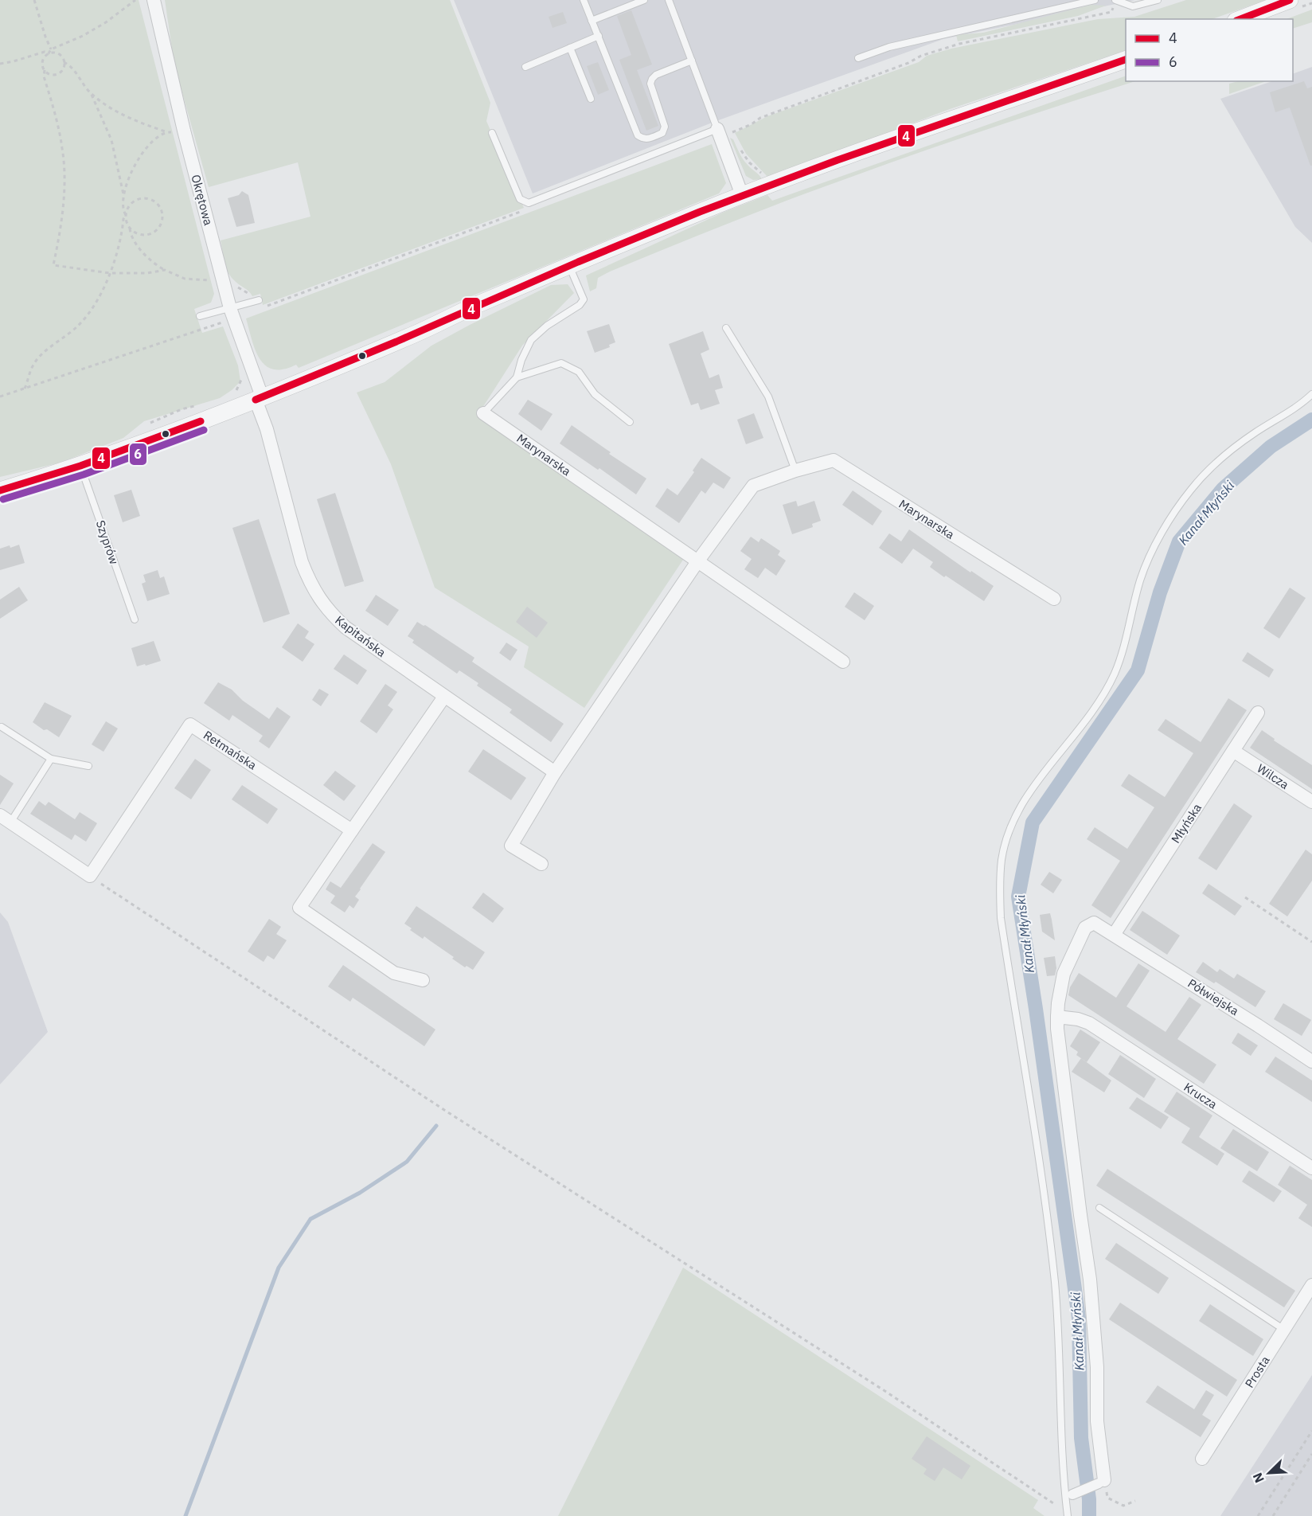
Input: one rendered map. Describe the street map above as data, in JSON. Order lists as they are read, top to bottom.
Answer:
{
  "streets": {
    "street": [
      "Okrętowa",
      "Marynarska",
      "Kapitańska",
      "Retmańska",
      "Wilcza",
      "Młyńska",
      "Półwiejska",
      "Krucza",
      "Prosta"
    ],
    "lane": ["Szyprów"]
  },
  "crossings": [
    ["Okrętowa", "Kapitańska"],
    ["Wilcza", "Młyńska"],
    ["Młyńska", "Półwiejska"],
    ["Półwiejska", "Krucza"]
  ],
  "water": ["Kanał Młyński"],
  "lines": ["transit line 4", "transit line 6"],
  "legend": ["4", "6"],
  "north": "bottom left"
}
